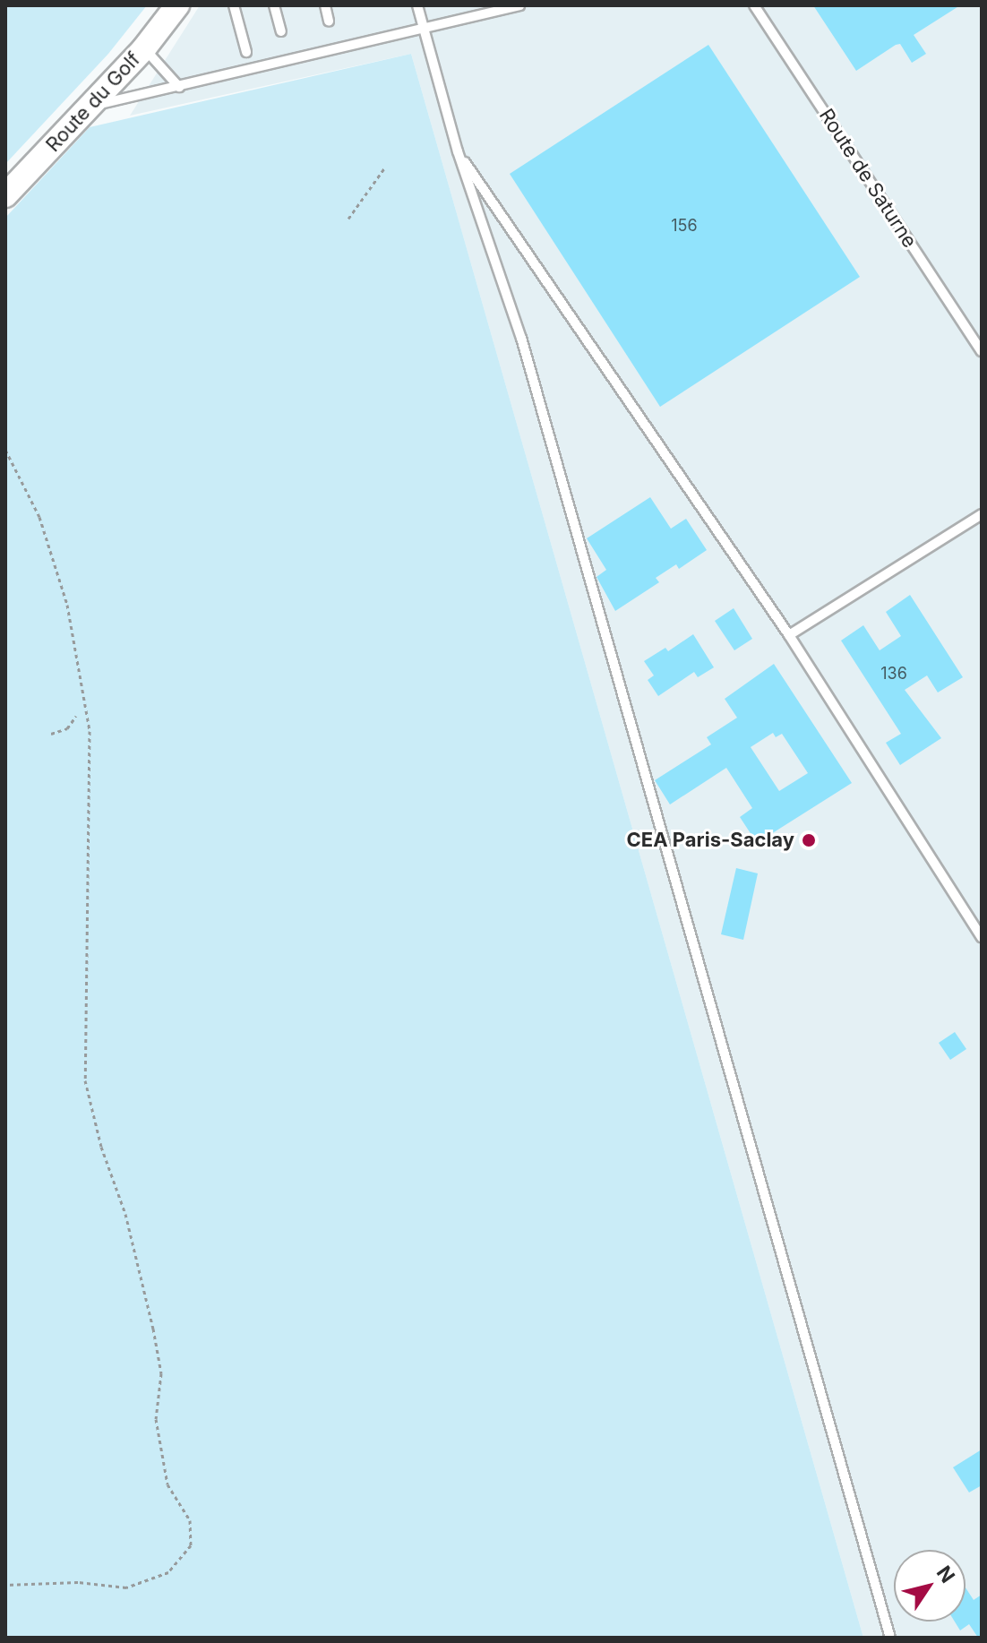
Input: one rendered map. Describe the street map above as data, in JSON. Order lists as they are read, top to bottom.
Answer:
{
  "streets": {
    "street": ["Route du Golf"],
    "lane": ["Route de Saturne"]
  },
  "places": ["CEA Paris-Saclay"],
  "house_numbers": ["156", "136"],
  "north": "top right"
}
